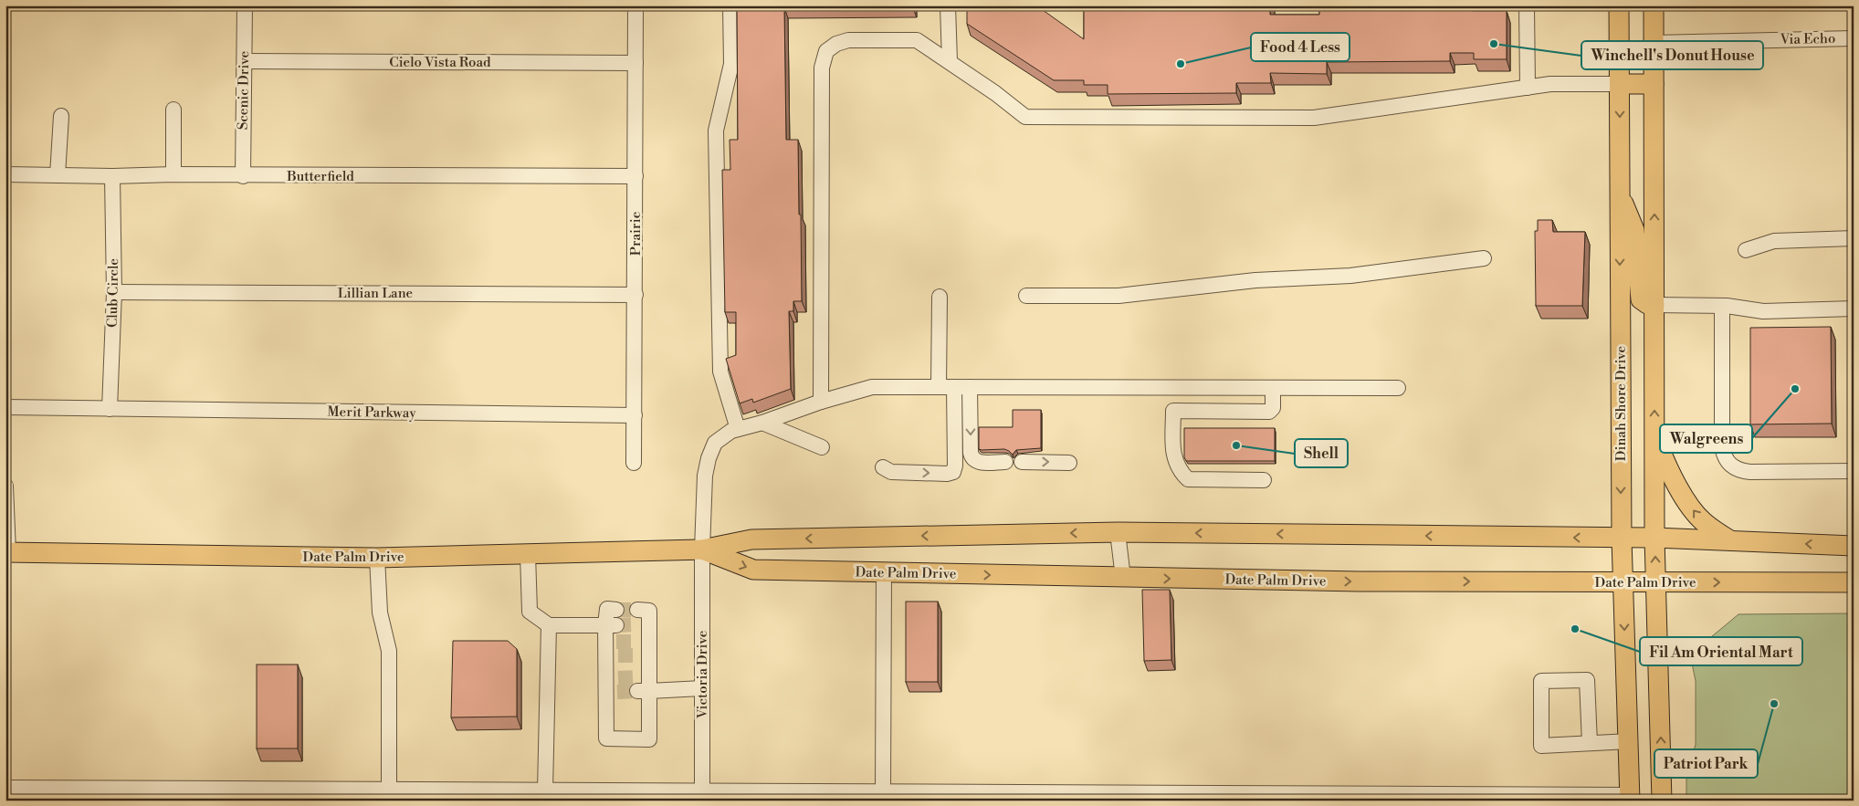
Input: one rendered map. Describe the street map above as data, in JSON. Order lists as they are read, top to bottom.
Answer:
{
  "streets": {
    "main road": ["Dinah Shore Drive", "Date Palm Drive"],
    "street": [
      "Via Echo",
      "Cielo Vista Road",
      "Scenic Drive",
      "Butterfield",
      "Prairie",
      "Club Circle",
      "Lillian Lane",
      "Merit Parkway",
      "Victoria Drive"
    ]
  },
  "crossings": [
    ["Cielo Vista Road", "Scenic Drive"],
    ["Cielo Vista Road", "Prairie"],
    ["Scenic Drive", "Butterfield"],
    ["Butterfield", "Prairie"],
    ["Butterfield", "Club Circle"],
    ["Prairie", "Lillian Lane"],
    ["Prairie", "Merit Parkway"],
    ["Club Circle", "Lillian Lane"],
    ["Club Circle", "Merit Parkway"],
    ["Dinah Shore Drive", "Date Palm Drive"],
    ["Date Palm Drive", "Victoria Drive"]
  ],
  "places": [
    "Winchell's Donut House",
    "Food 4 Less",
    "Walgreens",
    "Shell",
    "Fil Am Oriental Mart",
    "Patriot Park"
  ]
}
